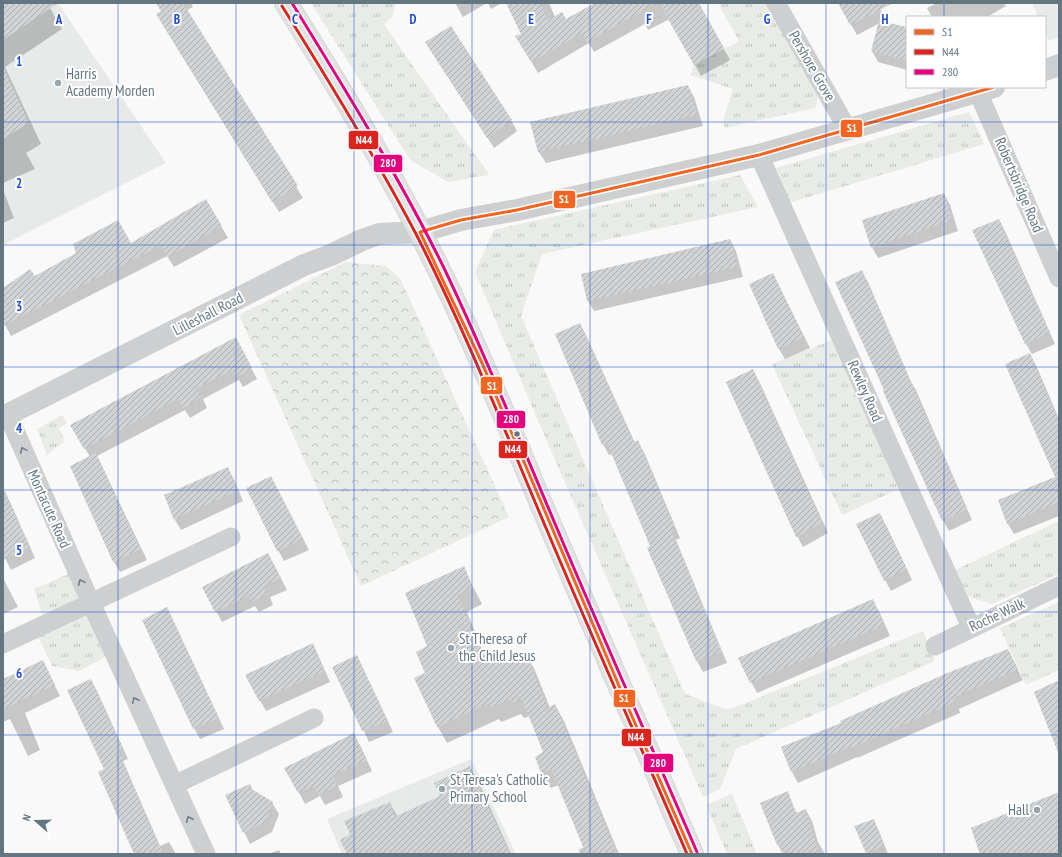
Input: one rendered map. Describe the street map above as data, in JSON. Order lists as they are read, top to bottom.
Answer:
{
  "streets": {
    "street": [
      "Pershore Grove",
      "Robertsbridge Road",
      "Lilleshall Road",
      "Rewley Road",
      "Montacute Road",
      "Roche Walk"
    ]
  },
  "crossings": [
    ["Pershore Grove", "Lilleshall Road"],
    ["Robertsbridge Road", "Lilleshall Road"],
    ["Lilleshall Road", "Rewley Road"],
    ["Lilleshall Road", "Montacute Road"],
    ["Rewley Road", "Roche Walk"]
  ],
  "one_way": ["Montacute Road"],
  "places": [
    "Harris Academy Morden",
    "St Theresa of the Child Jesus",
    "St Teresa's Catholic Primary School",
    "Hall"
  ],
  "lines": ["transit line 280", "transit line N44", "transit line S1"],
  "legend": ["S1", "N44", "280"],
  "north": "left",
  "grid": {
    "columns": [
      "A",
      "B",
      "C",
      "D",
      "E",
      "F",
      "G",
      "H"
    ],
    "rows": [
      "1",
      "2",
      "3",
      "4",
      "5",
      "6"
    ]
  }
}
